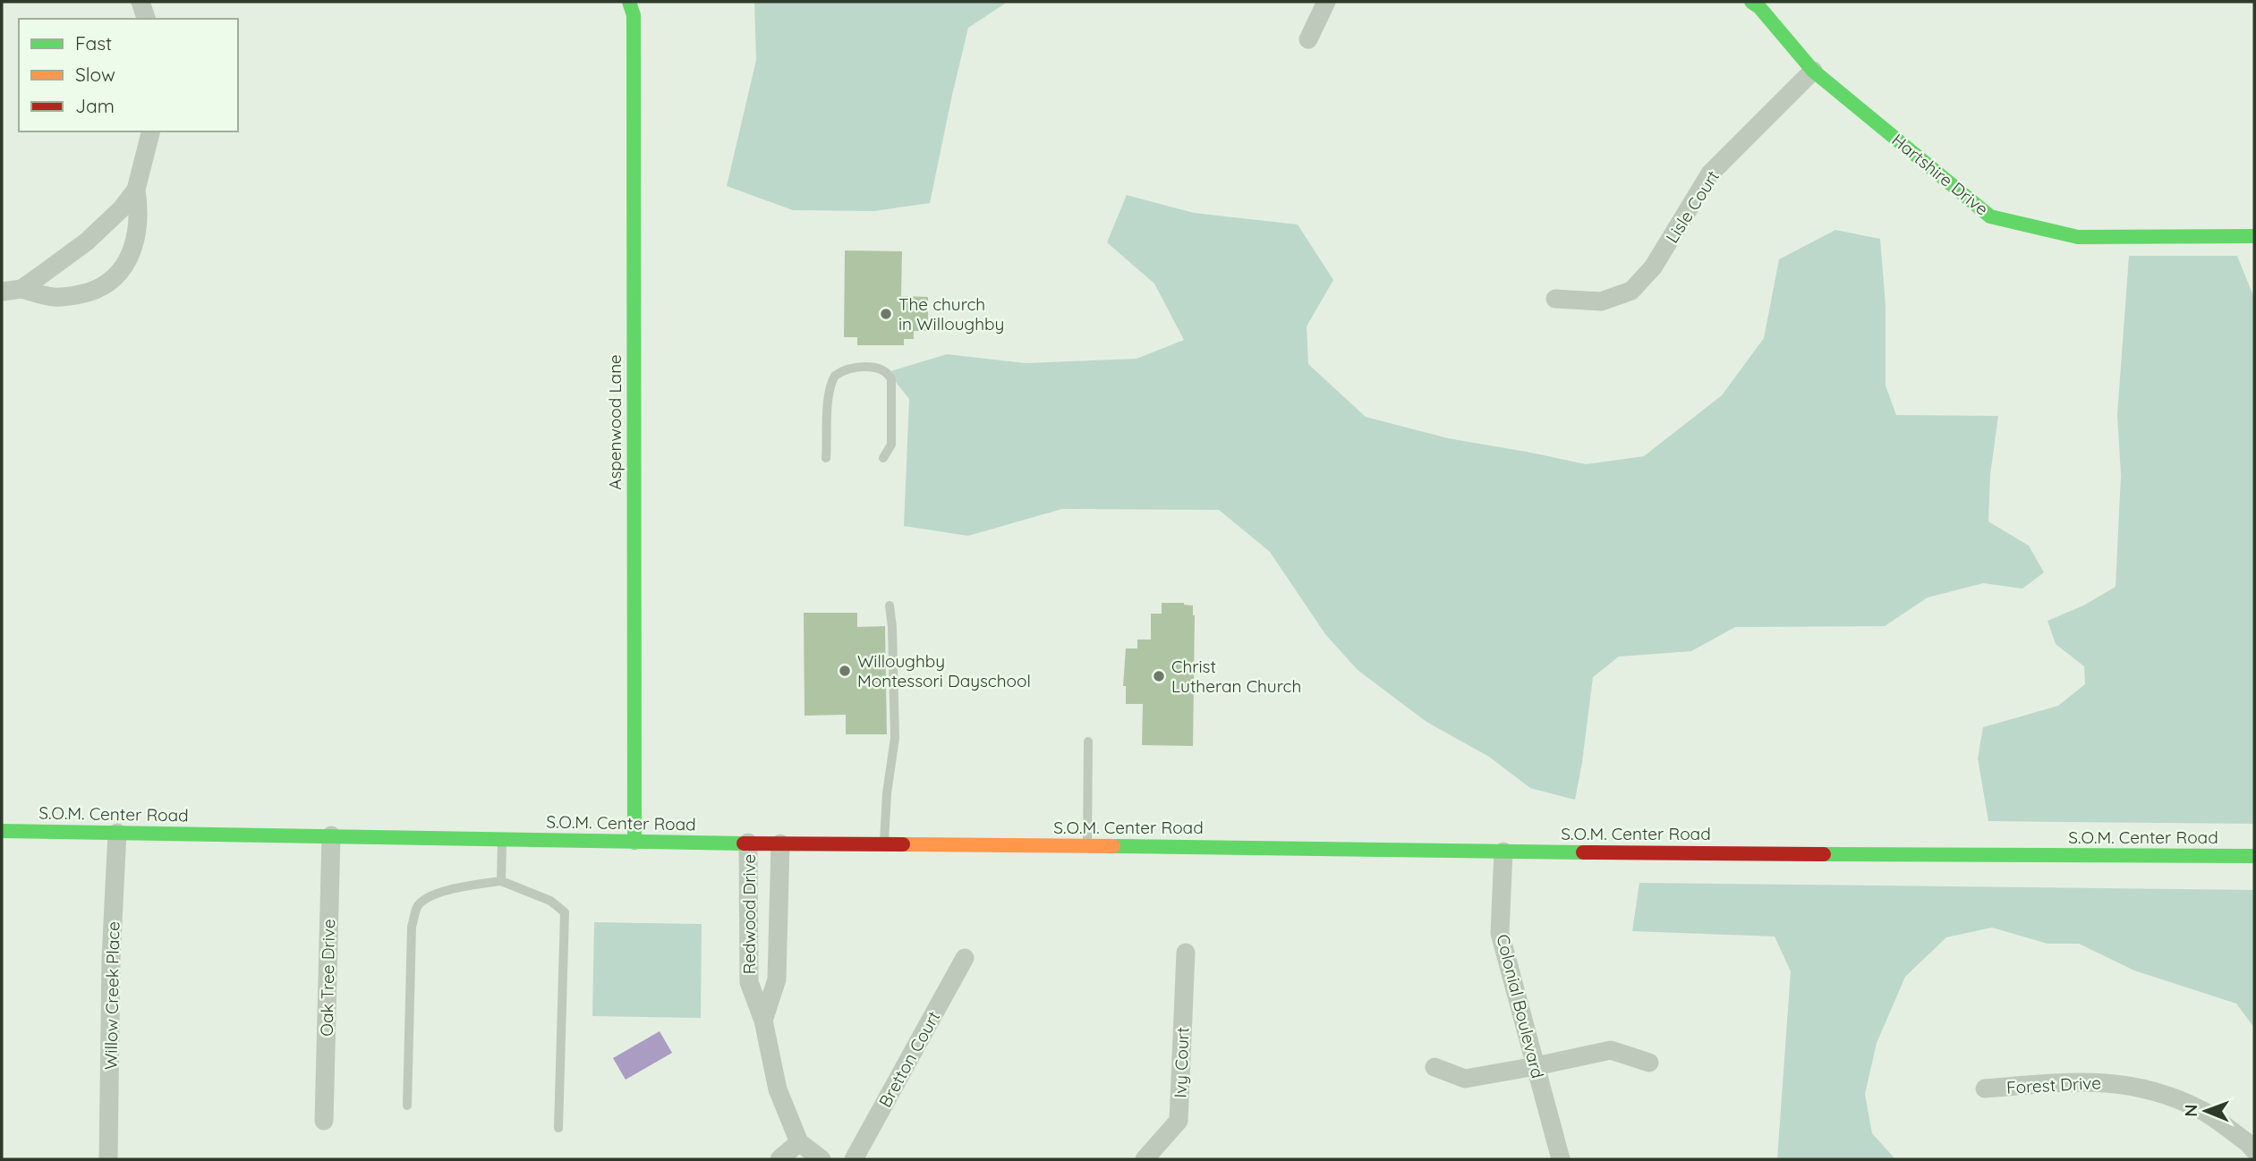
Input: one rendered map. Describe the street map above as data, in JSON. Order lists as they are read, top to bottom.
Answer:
{
  "streets": {
    "main road": ["Hartshire Drive", "Aspenwood Lane", "S.O.M. Center Road"],
    "street": [
      "Lisle Court",
      "Redwood Drive",
      "Oak Tree Drive",
      "Willow Creek Place",
      "Colonial Boulevard",
      "Bretton Court",
      "Ivy Court",
      "Forest Drive"
    ]
  },
  "crossings": [
    ["Hartshire Drive", "Lisle Court"],
    ["Aspenwood Lane", "S.O.M. Center Road"],
    ["S.O.M. Center Road", "Redwood Drive"],
    ["S.O.M. Center Road", "Oak Tree Drive"],
    ["S.O.M. Center Road", "Willow Creek Place"],
    ["S.O.M. Center Road", "Colonial Boulevard"]
  ],
  "places": ["The church in Willoughby", "Willoughby Montessori Dayschool", "Christ Lutheran Church"],
  "legend": ["Fast", "Slow", "Jam"],
  "north": "left"
}
